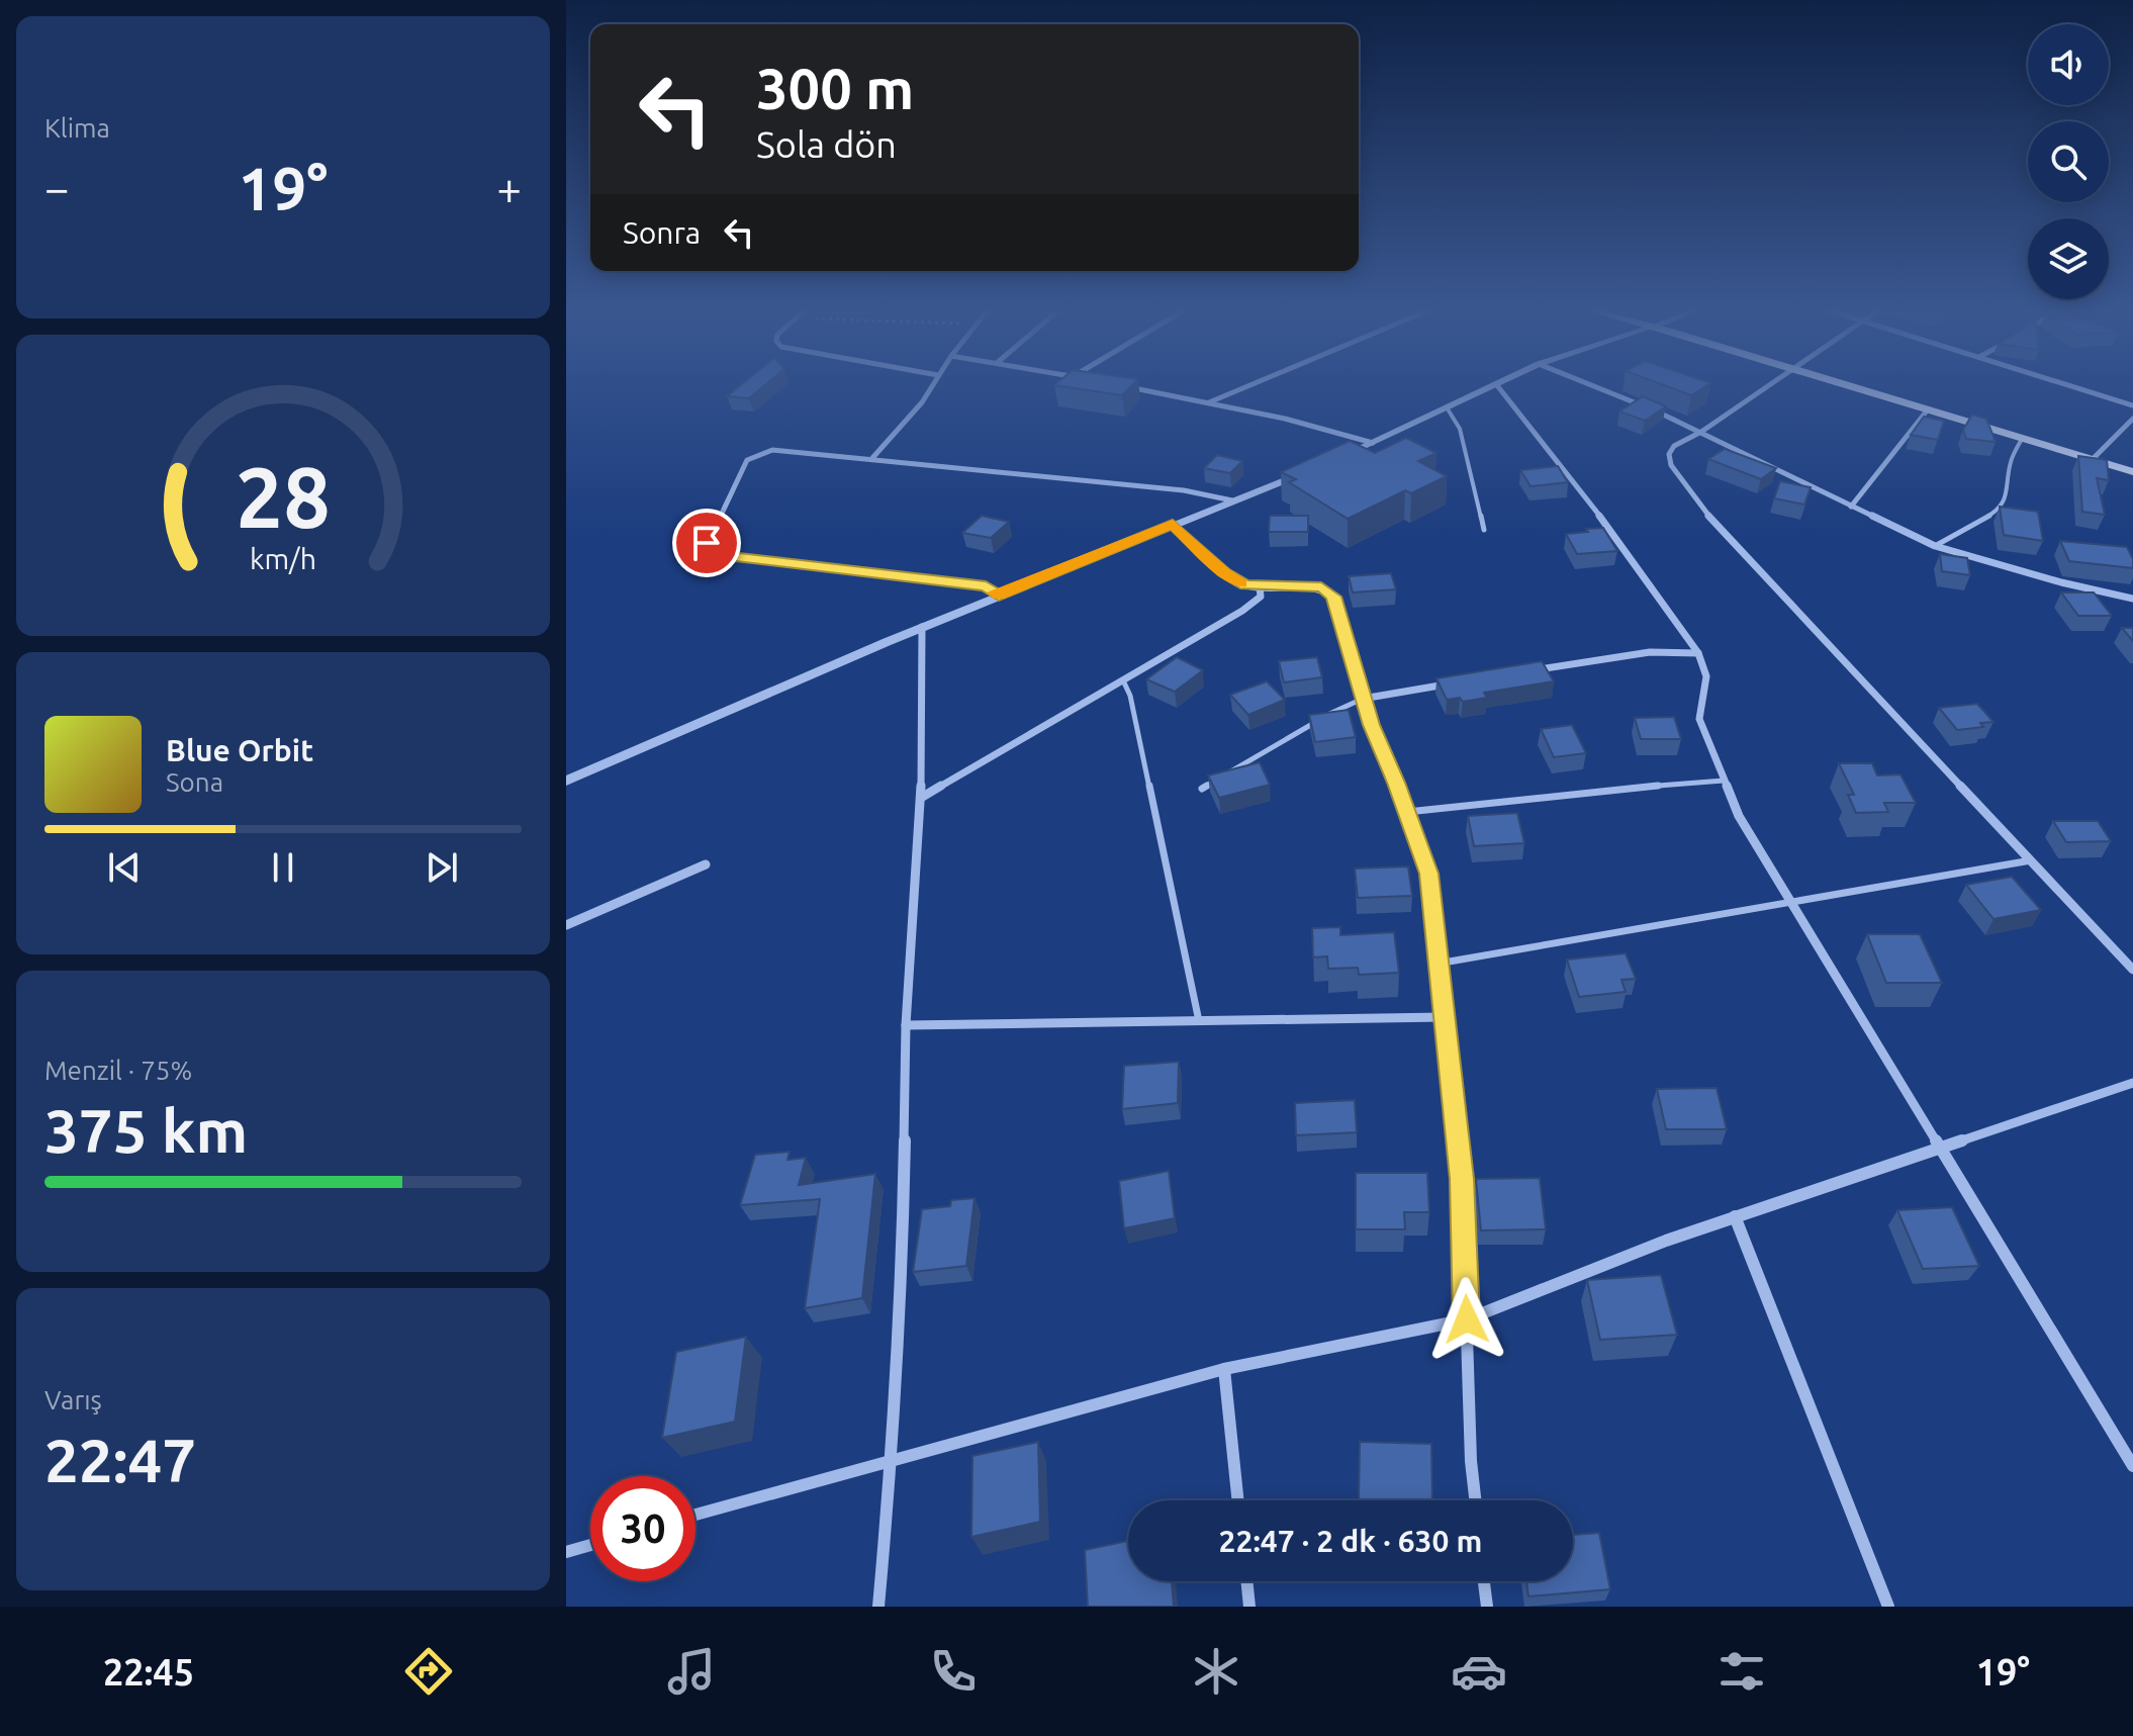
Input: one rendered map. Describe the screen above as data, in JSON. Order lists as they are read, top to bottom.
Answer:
{
  "page": {
    "tile": [
      "Klima",
      ["Menzil · 75%", "375 km"],
      ["Varış", "22:47"]
    ],
    "turn": ["300 m", "Sola dön"],
    "heat": ["−", "19°", "+"],
    "then": "Sonra",
    "song": ["Blue Orbit", "Sona"],
    "limit": "30",
    "trip": "22:47 · 2 dk · 630 m",
    "tabs": ["22:45", "19°"],
    "gauge": ["28", "km/h"]
  }
}
